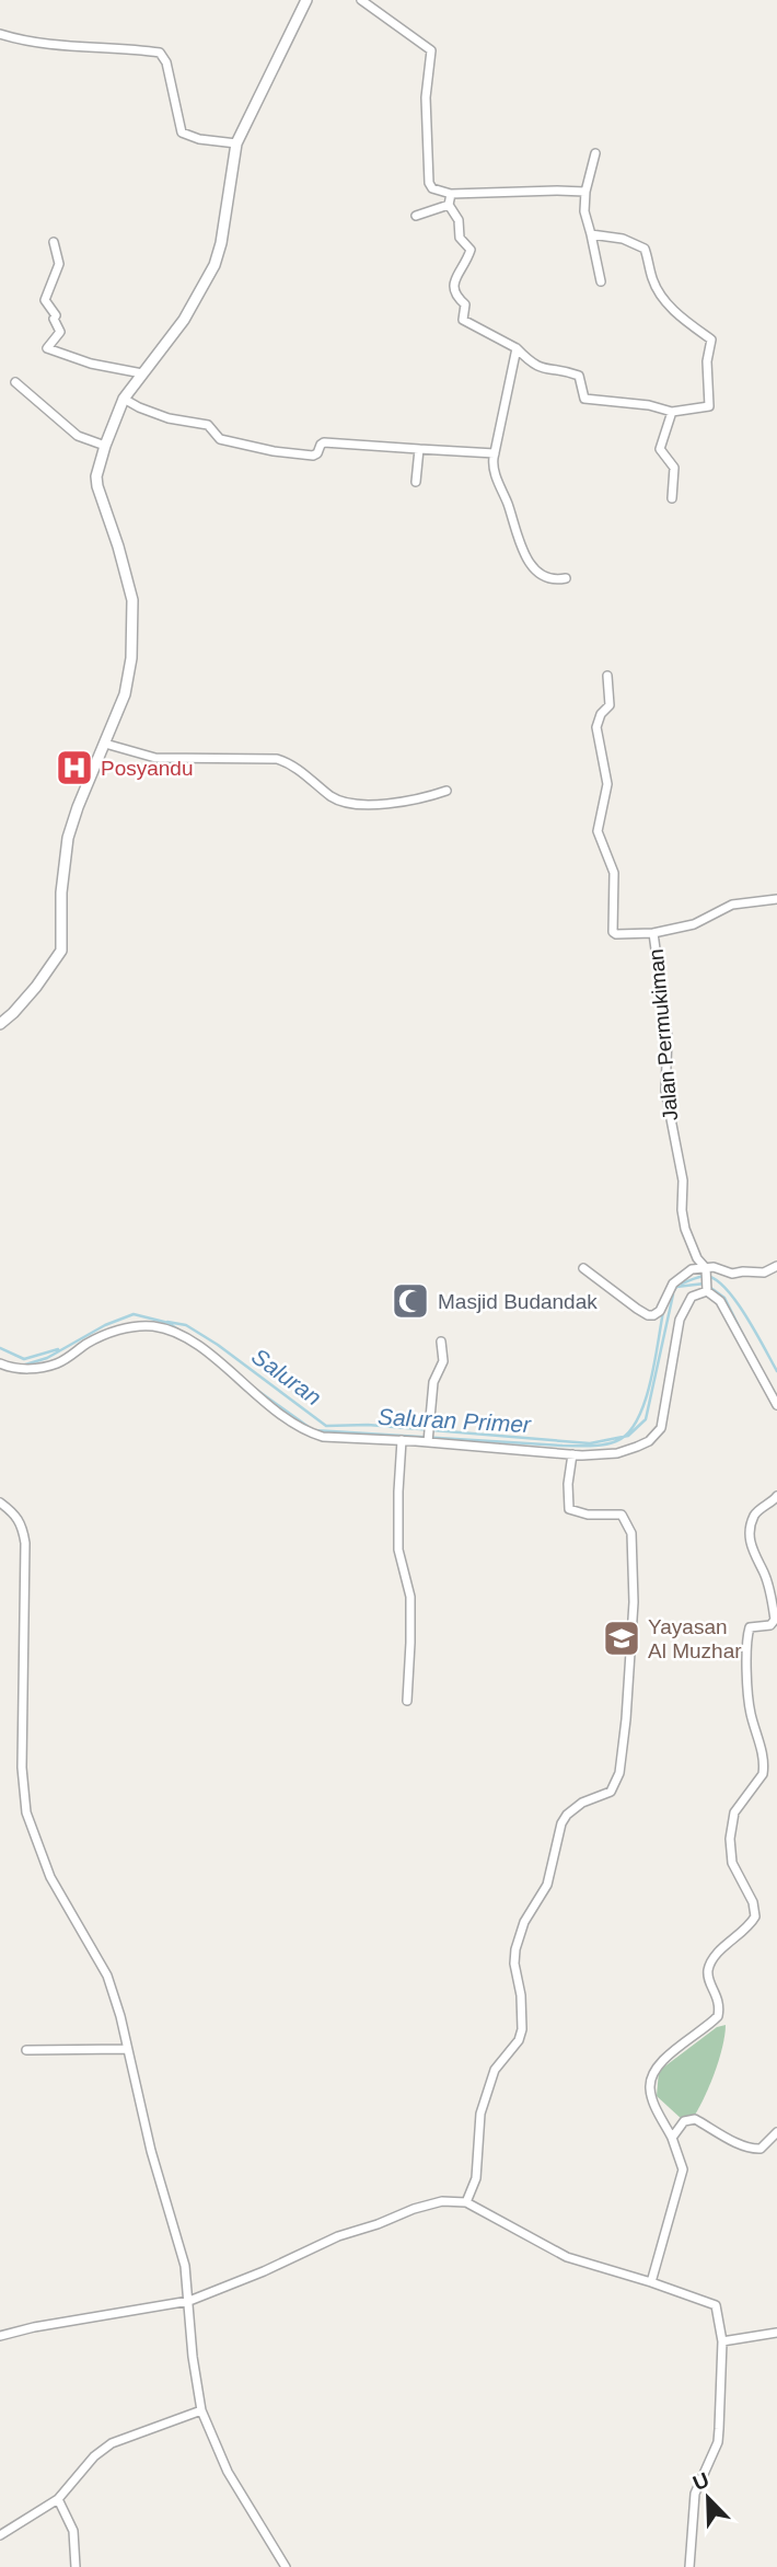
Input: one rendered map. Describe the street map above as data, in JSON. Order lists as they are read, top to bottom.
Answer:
{
  "streets": {
    "street": ["Jalan Permukiman"]
  },
  "water": ["Saluran", "Saluran Primer"],
  "places": {
    "hospital": ["Posyandu"],
    "mosque": ["Masjid Budandak"],
    "school or university": ["Yayasan Al Muzhar"]
  },
  "north": "top left"
}
